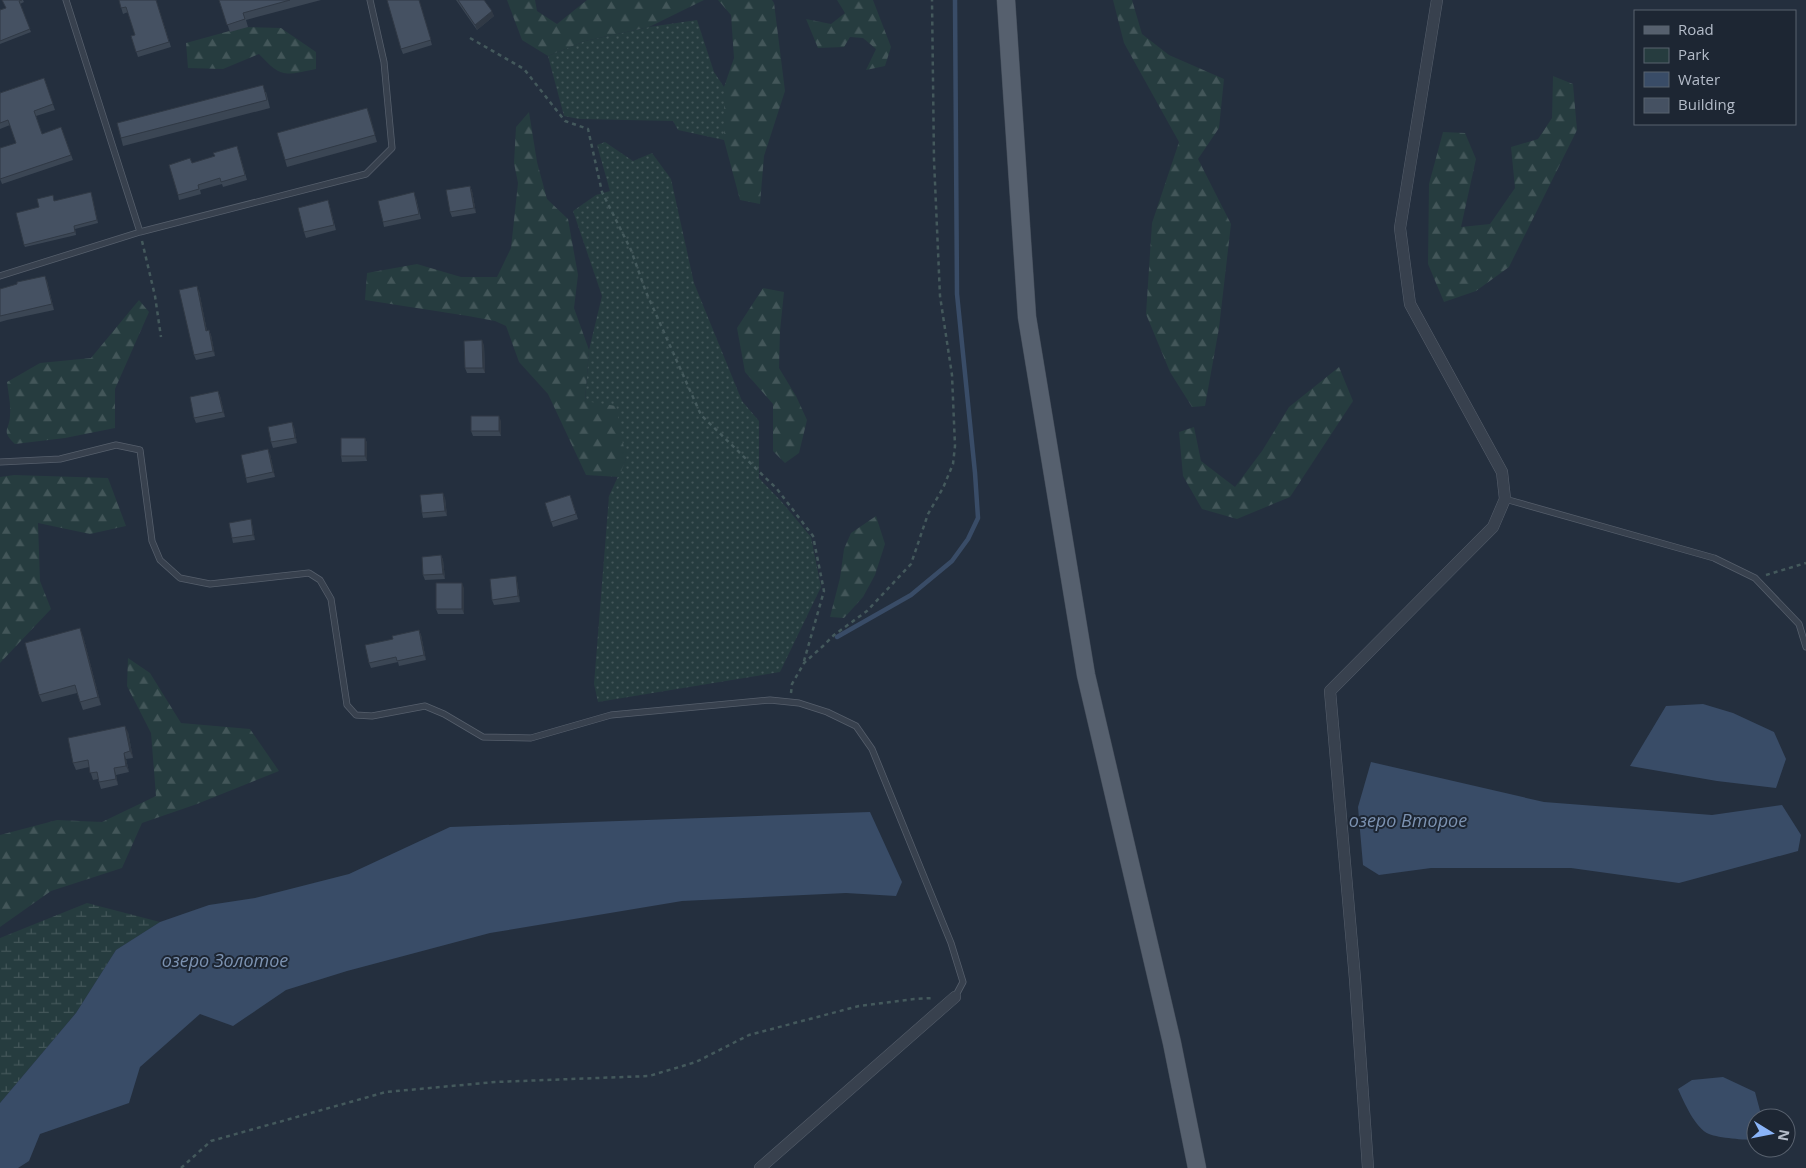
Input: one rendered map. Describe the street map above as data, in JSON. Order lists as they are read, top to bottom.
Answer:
{
  "water": ["озеро Второе", "озеро Золотое"],
  "legend": [
    "Road",
    "Park",
    "Water",
    "Building"
  ],
  "north": "right"
}
